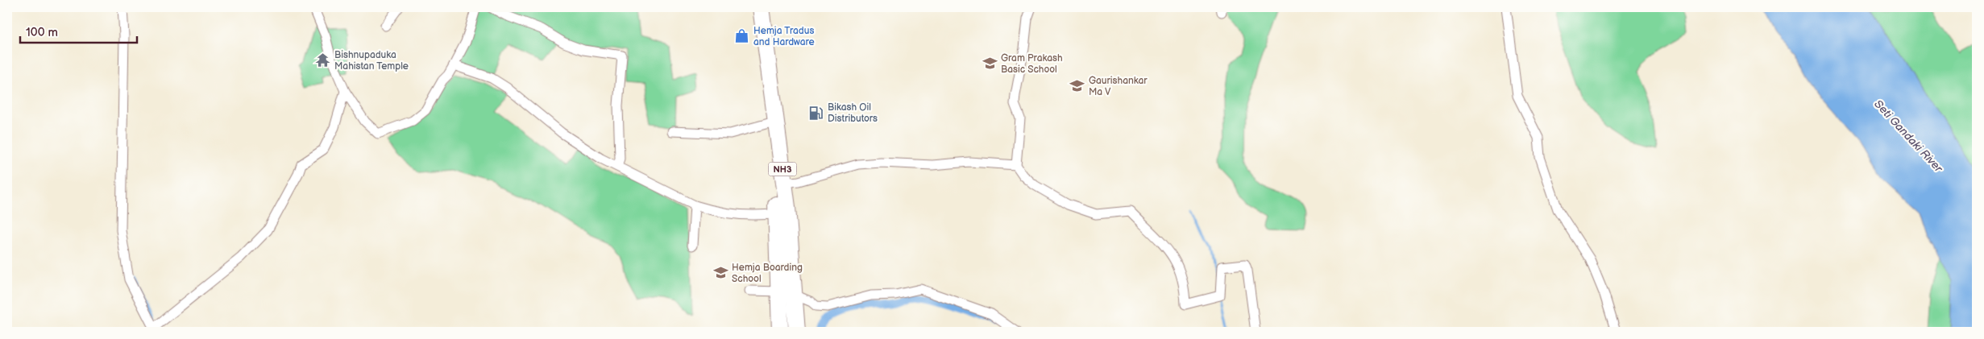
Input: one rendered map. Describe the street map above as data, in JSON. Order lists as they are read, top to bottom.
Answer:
{
  "streets": {
    "highway": ["NH3"]
  },
  "water": ["Seti Gandaki River"],
  "places": {
    "shop": ["Hemja Tradus and Hardware"],
    "temple": ["Bishnupaduka Mahistan Temple"],
    "school or university": ["Gram Prakash Basic School", "Gaurishankar Ma V", "Hemja Boarding School"],
    "fuel station": ["Bikash Oil Distributors"]
  },
  "scale_bar": "100 m"
}
